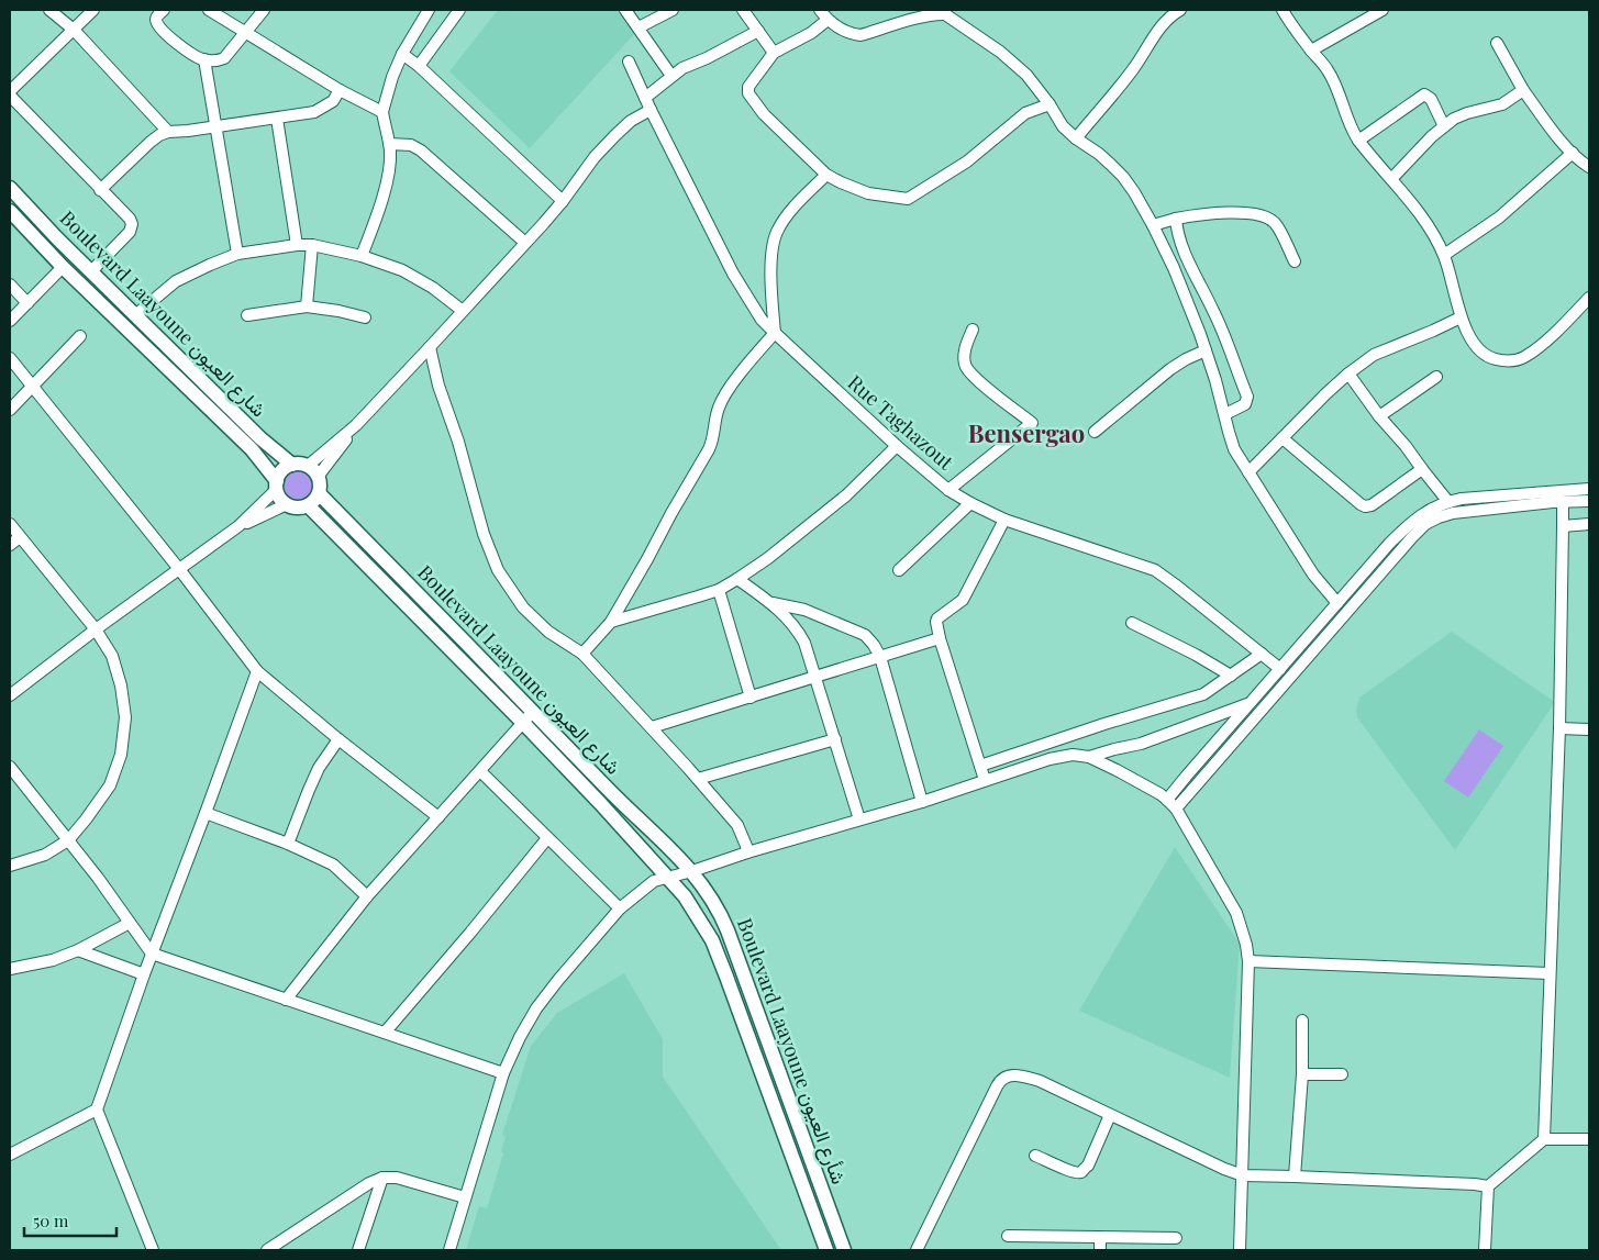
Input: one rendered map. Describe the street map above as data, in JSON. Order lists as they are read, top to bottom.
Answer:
{
  "streets": {
    "street": ["Boulevard Laayoune شارع العيون", "Rue Taghazout", "Boulevard Laayoune شأرع العيون"]
  },
  "crossings": [
    ["Boulevard Laayoune شارع العيون", "Boulevard Laayoune شأرع العيون"]
  ],
  "districts": ["Bensergao"],
  "scale_bar": "50 m"
}
